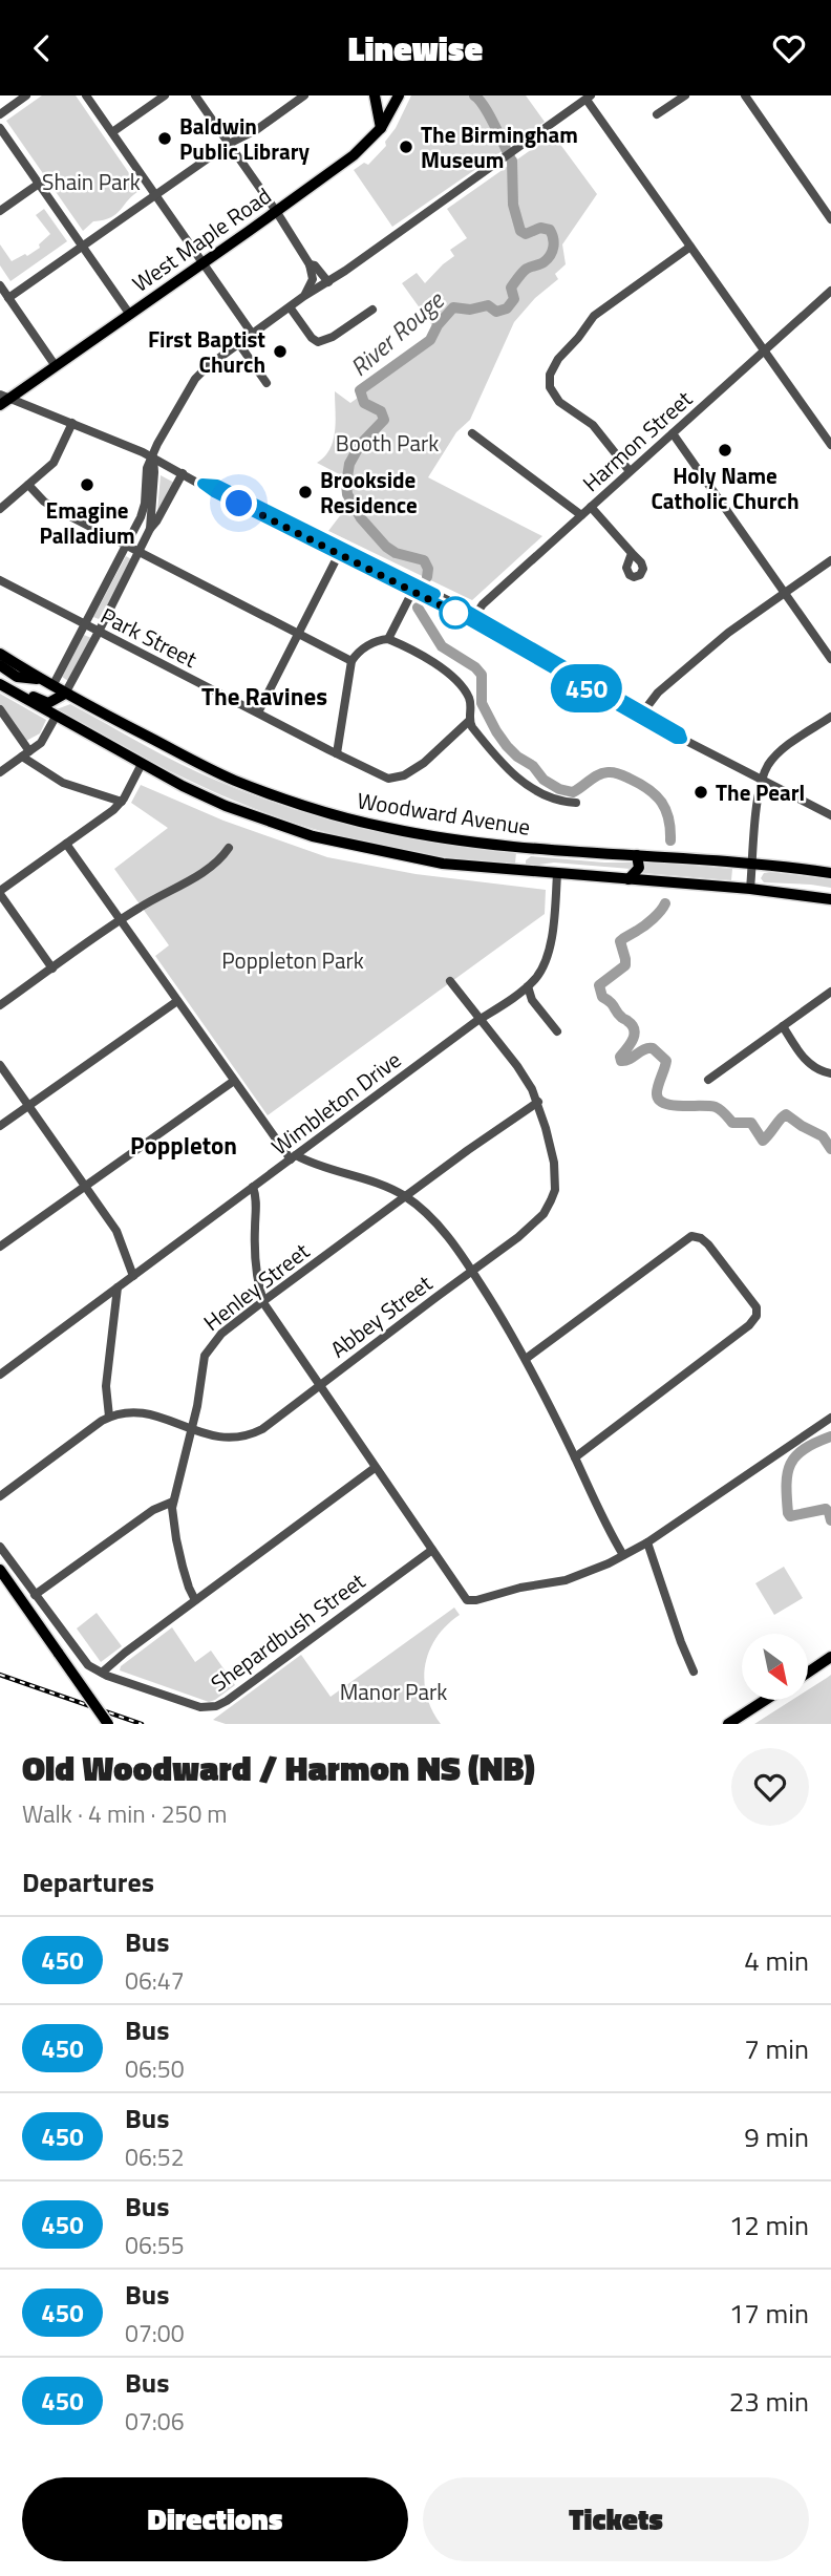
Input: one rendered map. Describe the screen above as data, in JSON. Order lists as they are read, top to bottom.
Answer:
{
  "streets": {
    "main road": ["West Maple Road", "Woodward Avenue"],
    "street": [
      "Harmon Street",
      "Park Street",
      "Wimbleton Drive",
      "Henley Street",
      "Abbey Street",
      "Shepardbush Street"
    ]
  },
  "crossings": [
    ["Woodward Avenue", "Wimbleton Drive"],
    ["Wimbleton Drive", "Abbey Street"],
    ["Henley Street", "Abbey Street"]
  ],
  "districts": ["The Ravines", "Poppleton"],
  "water": ["River Rouge"],
  "parks": [
    "Shain Park",
    "Booth Park",
    "Poppleton Park",
    "Manor Park"
  ],
  "places": [
    "Baldwin Public Library",
    "The Birmingham Museum",
    "First Baptist Church",
    "Holy Name Catholic Church",
    "Emagine Palladium",
    "Brookside Residence",
    "The Pearl"
  ],
  "lines": ["bus line 450"],
  "north": "bottom right",
  "page": {
    "header": "Linewise",
    "on_map": "450",
    "heading": [
      ["Old Woodward / Harmon NS (NB)", "Walk · 4 min · 250 m"],
      "Departures"
    ],
    "list": [
      {
        "mark": "450",
        "name": "Bus",
        "note": "06:47",
        "value": "4 min"
      },
      {
        "mark": "450",
        "name": "Bus",
        "note": "06:50",
        "value": "7 min"
      },
      {
        "mark": "450",
        "name": "Bus",
        "note": "06:52",
        "value": "9 min"
      },
      {
        "mark": "450",
        "name": "Bus",
        "note": "06:55",
        "value": "12 min"
      },
      {
        "mark": "450",
        "name": "Bus",
        "note": "07:00",
        "value": "17 min"
      },
      {
        "mark": "450",
        "name": "Bus",
        "note": "07:06",
        "value": "23 min"
      }
    ],
    "buttons": ["Directions", "Tickets"]
  }
}
